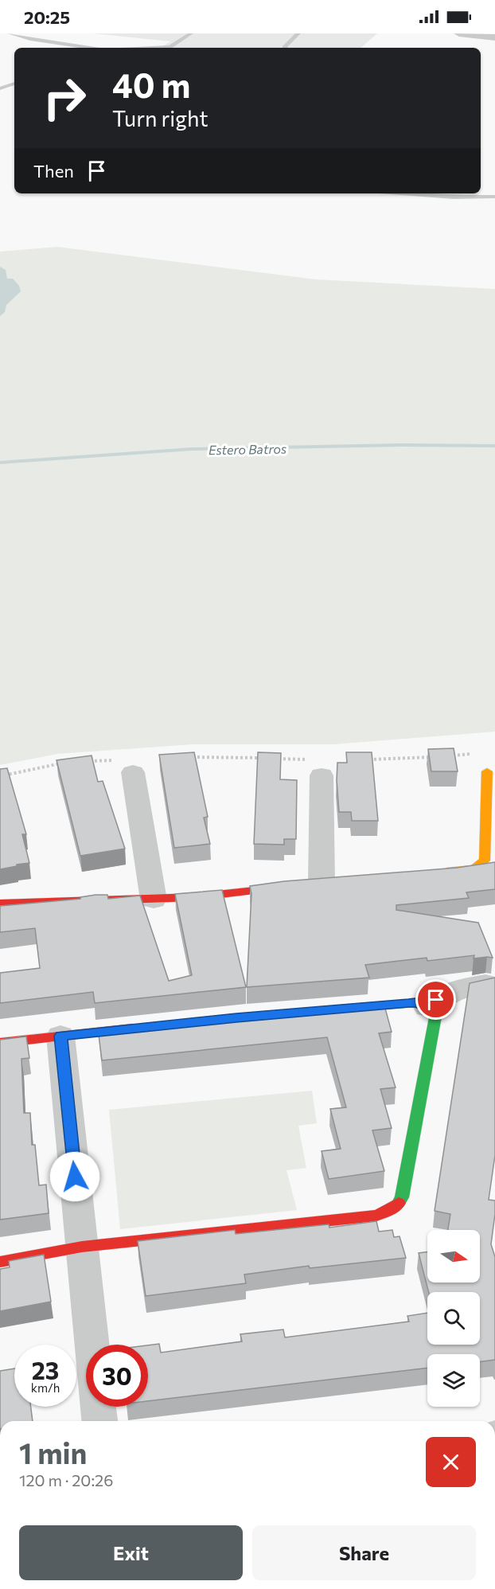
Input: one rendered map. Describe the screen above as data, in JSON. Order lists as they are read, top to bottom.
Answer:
{
  "water": ["Estero Batros"],
  "north": "right",
  "page": {
    "status": "20:25",
    "turn": ["40 m", "Turn right"],
    "then": "Then",
    "speed": "23 km/h",
    "limit": "30",
    "heading": ["1 min", "120 m · 20:26"],
    "buttons": ["Exit", "Share"]
  }
}
